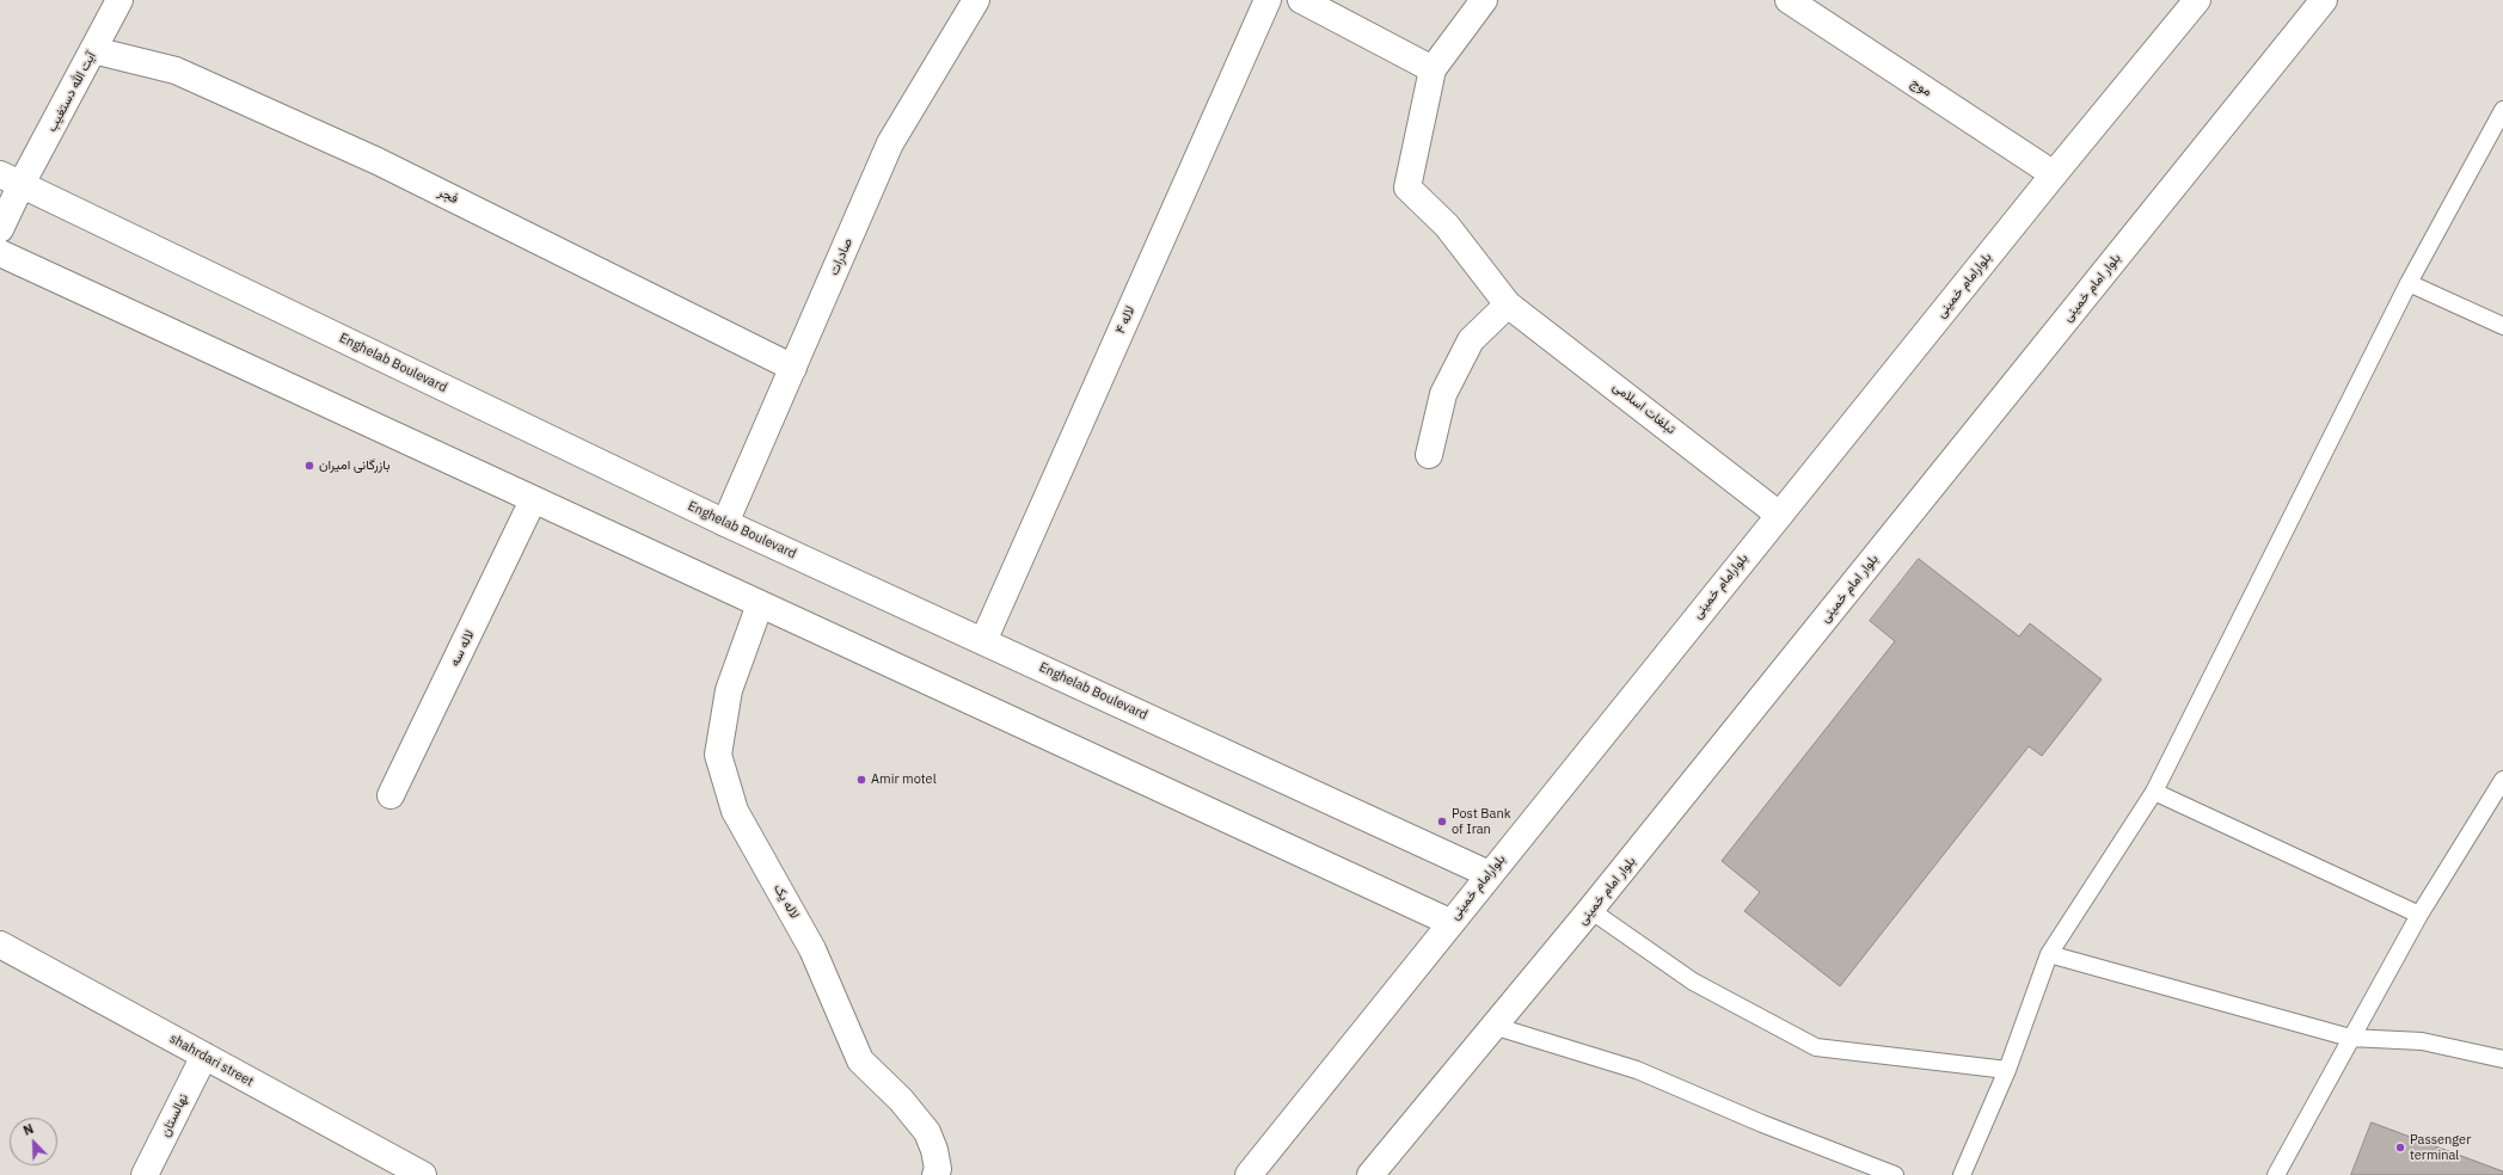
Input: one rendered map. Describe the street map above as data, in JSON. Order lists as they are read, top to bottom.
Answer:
{
  "streets": {
    "main road": [
      "موج",
      "آیت الله دستغیب",
      "فجر",
      "صادرات",
      "بلوارامام خمینی",
      "بلوار امام خمینی",
      "لاله ۴",
      "Enghelab Boulevard",
      "تبلغات اسلامی",
      "لاله سه",
      "لاله یک",
      "shahrdari street",
      "نهالستان"
    ]
  },
  "crossings": [
    ["موج", "بلوارامام خمینی"],
    ["آیت الله دستغیب", "فجر"],
    ["آیت الله دستغیب", "Enghelab Boulevard"],
    ["فجر", "صادرات"],
    ["صادرات", "Enghelab Boulevard"],
    ["بلوارامام خمینی", "Enghelab Boulevard"],
    ["بلوارامام خمینی", "تبلغات اسلامی"],
    ["لاله ۴", "Enghelab Boulevard"],
    ["shahrdari street", "نهالستان"]
  ],
  "places": [
    "بازرگانی امیران",
    "Amir motel",
    "Post Bank of Iran",
    "Passenger terminal"
  ],
  "north": "top left"
}
